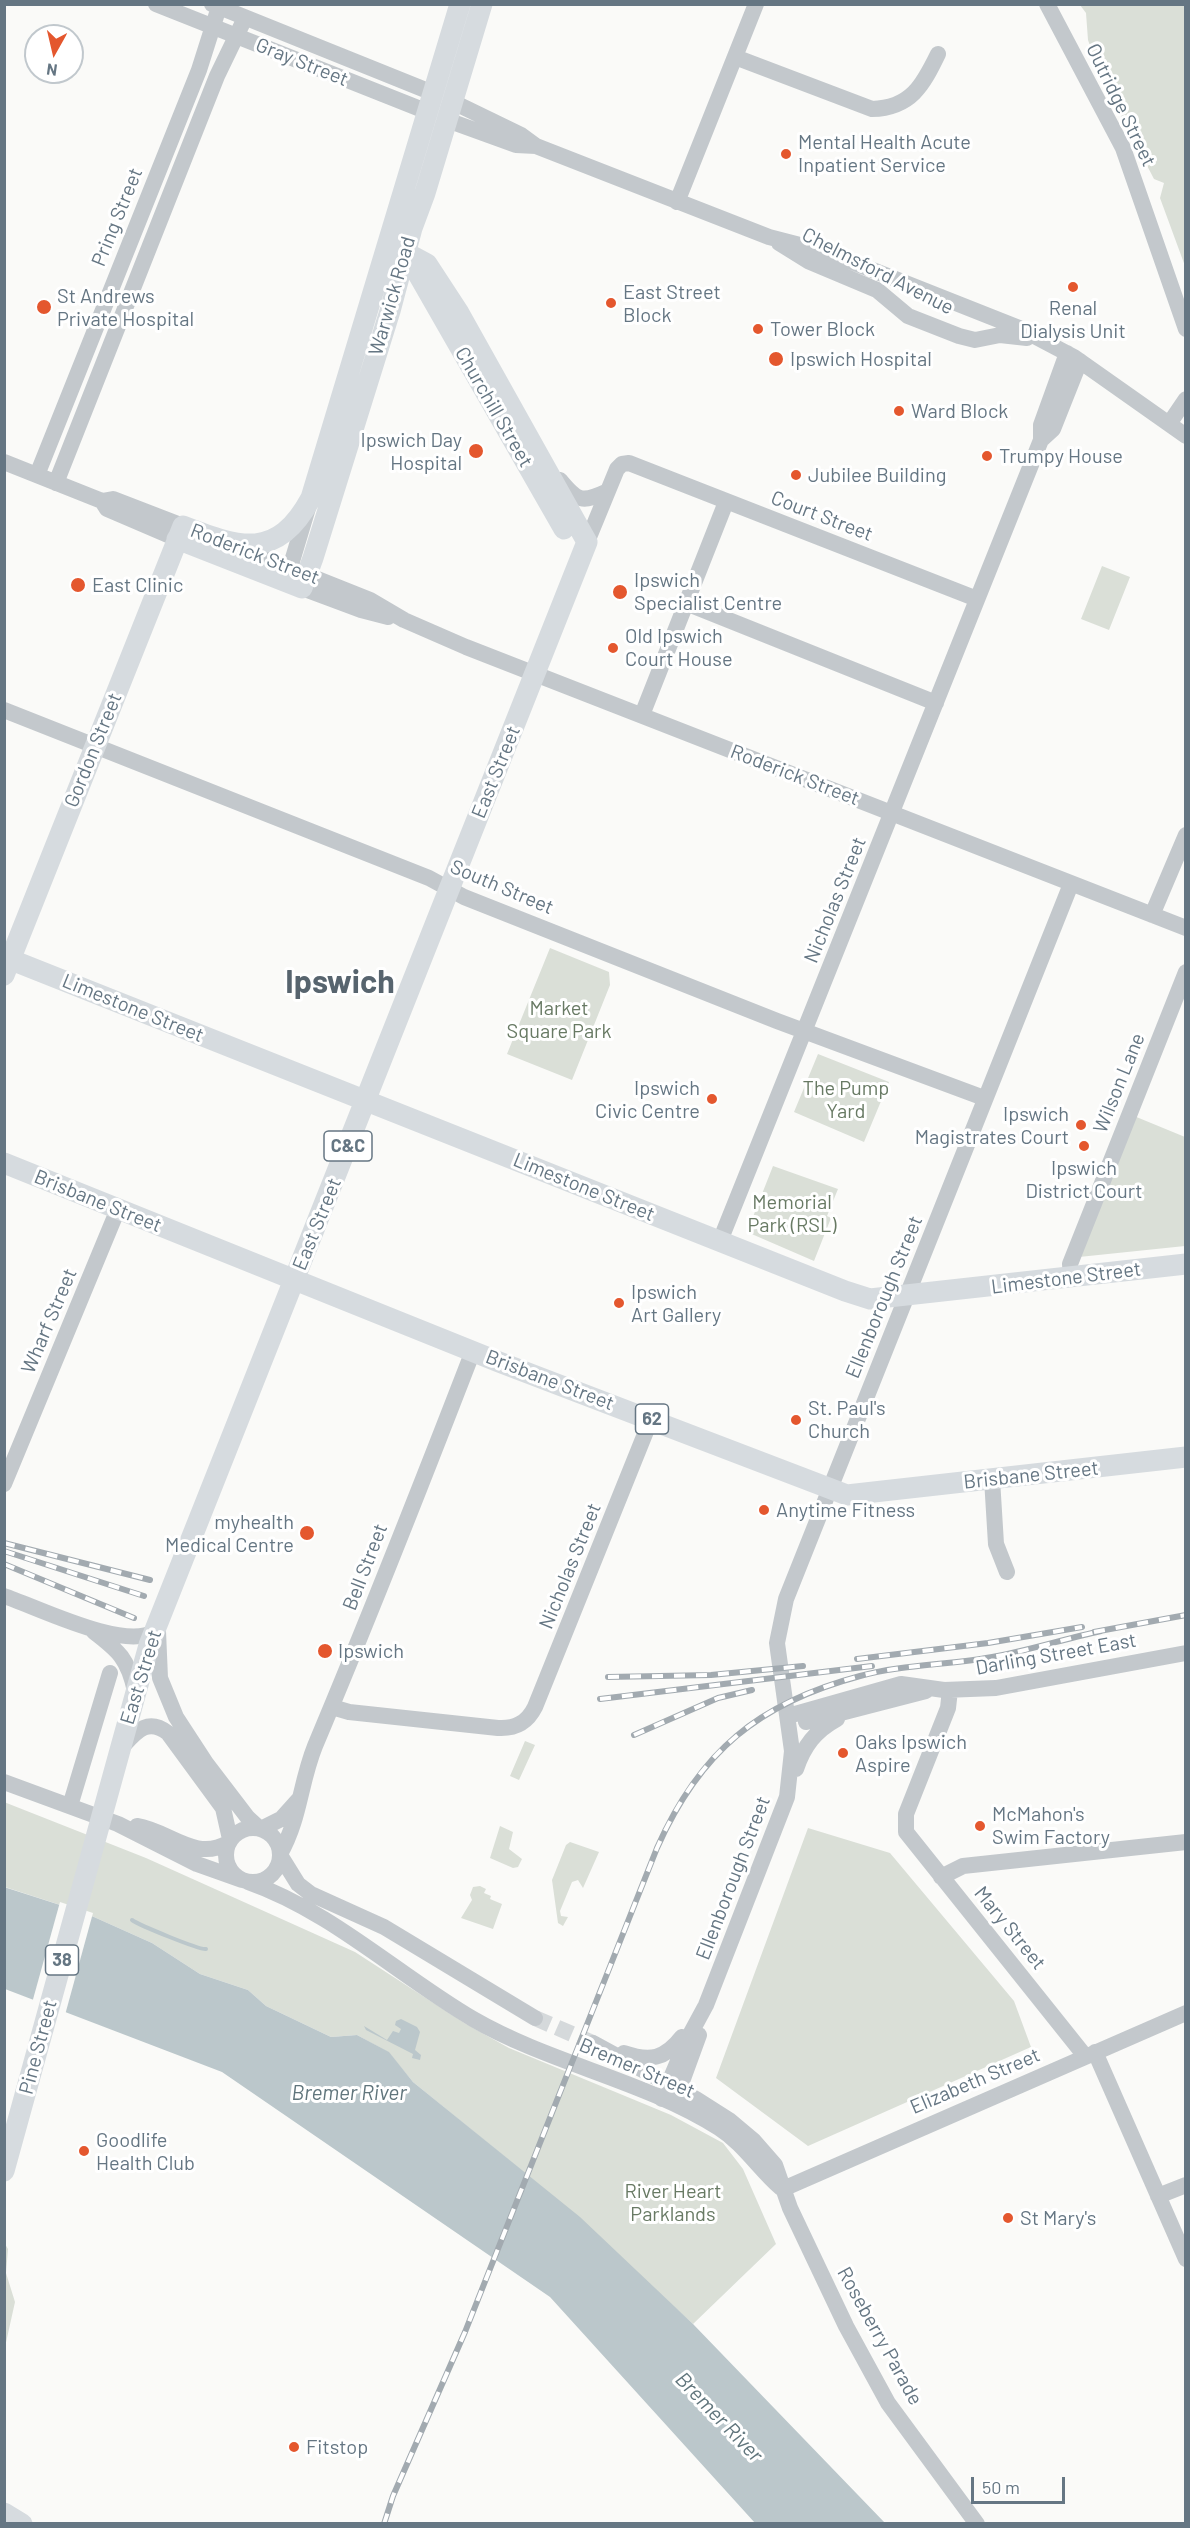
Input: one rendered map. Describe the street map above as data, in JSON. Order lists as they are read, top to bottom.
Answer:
{
  "streets": {
    "main road": [
      "Warwick Road",
      "Churchill Street",
      "Roderick Street",
      "Gordon Street",
      "East Street",
      "Limestone Street",
      "C&C",
      "Brisbane Street",
      "62",
      "38",
      "Pine Street"
    ],
    "street": [
      "Gray Street",
      "Outridge Street",
      "Pring Street",
      "Chelmsford Avenue",
      "Court Street",
      "South Street",
      "Nicholas Street",
      "Wilson Lane",
      "Ellenborough Street",
      "Wharf Street",
      "Bell Street",
      "Darling Street East",
      "Mary Street",
      "Bremer Street",
      "Elizabeth Street",
      "Roseberry Parade"
    ]
  },
  "crossings": [
    ["Gray Street", "Pring Street"],
    ["Gray Street", "Chelmsford Avenue"],
    ["Gray Street", "Warwick Road"],
    ["Pring Street", "Roderick Street"],
    ["Chelmsford Avenue", "Warwick Road"],
    ["Chelmsford Avenue", "Nicholas Street"],
    ["Warwick Road", "Churchill Street"],
    ["Warwick Road", "Roderick Street"],
    ["Churchill Street", "East Street"],
    ["Court Street", "East Street"],
    ["Court Street", "Nicholas Street"],
    ["Roderick Street", "Gordon Street"],
    ["Roderick Street", "East Street"],
    ["Roderick Street", "Nicholas Street"],
    ["Roderick Street", "Ellenborough Street"],
    ["Gordon Street", "South Street"],
    ["Gordon Street", "Limestone Street"],
    ["East Street", "South Street"],
    ["East Street", "Limestone Street"],
    ["East Street", "Brisbane Street"],
    ["East Street", "Pine Street"],
    ["East Street", "Bremer Street"],
    ["South Street", "Nicholas Street"],
    ["South Street", "Ellenborough Street"],
    ["Nicholas Street", "Limestone Street"],
    ["Nicholas Street", "Brisbane Street"],
    ["Nicholas Street", "Bell Street"],
    ["Limestone Street", "Wilson Lane"],
    ["Limestone Street", "Ellenborough Street"],
    ["Brisbane Street", "Ellenborough Street"],
    ["Brisbane Street", "Wharf Street"],
    ["Brisbane Street", "Bell Street"],
    ["Ellenborough Street", "Darling Street East"],
    ["Ellenborough Street", "Bremer Street"],
    ["Bell Street", "Bremer Street"],
    ["Darling Street East", "Mary Street"],
    ["Mary Street", "Elizabeth Street"],
    ["Bremer Street", "Elizabeth Street"],
    ["Bremer Street", "Roseberry Parade"],
    ["Elizabeth Street", "Roseberry Parade"]
  ],
  "districts": ["Ipswich"],
  "water": ["Bremer River"],
  "parks": [
    "Market Square Park",
    "The Pump Yard",
    "Memorial Park (RSL)",
    "River Heart Parklands"
  ],
  "places": [
    "Mental Health Acute Inpatient Service",
    "Renal Dialysis Unit",
    "East Street Block",
    "St Andrews Private Hospital",
    "Tower Block",
    "Ipswich Hospital",
    "Ward Block",
    "Ipswich Day Hospital",
    "Trumpy House",
    "Jubilee Building",
    "East Clinic",
    "Ipswich Specialist Centre",
    "Old Ipswich Court House",
    "Ipswich Civic Centre",
    "Ipswich Magistrates Court",
    "Ipswich District Court",
    "Ipswich Art Gallery",
    "St. Paul's Church",
    "Anytime Fitness",
    "myhealth Medical Centre",
    "Ipswich",
    "Oaks Ipswich Aspire",
    "McMahon's Swim Factory",
    "Goodlife Health Club",
    "St Mary's",
    "Fitstop"
  ],
  "scale_bar": "50 m",
  "north": "bottom"
}
